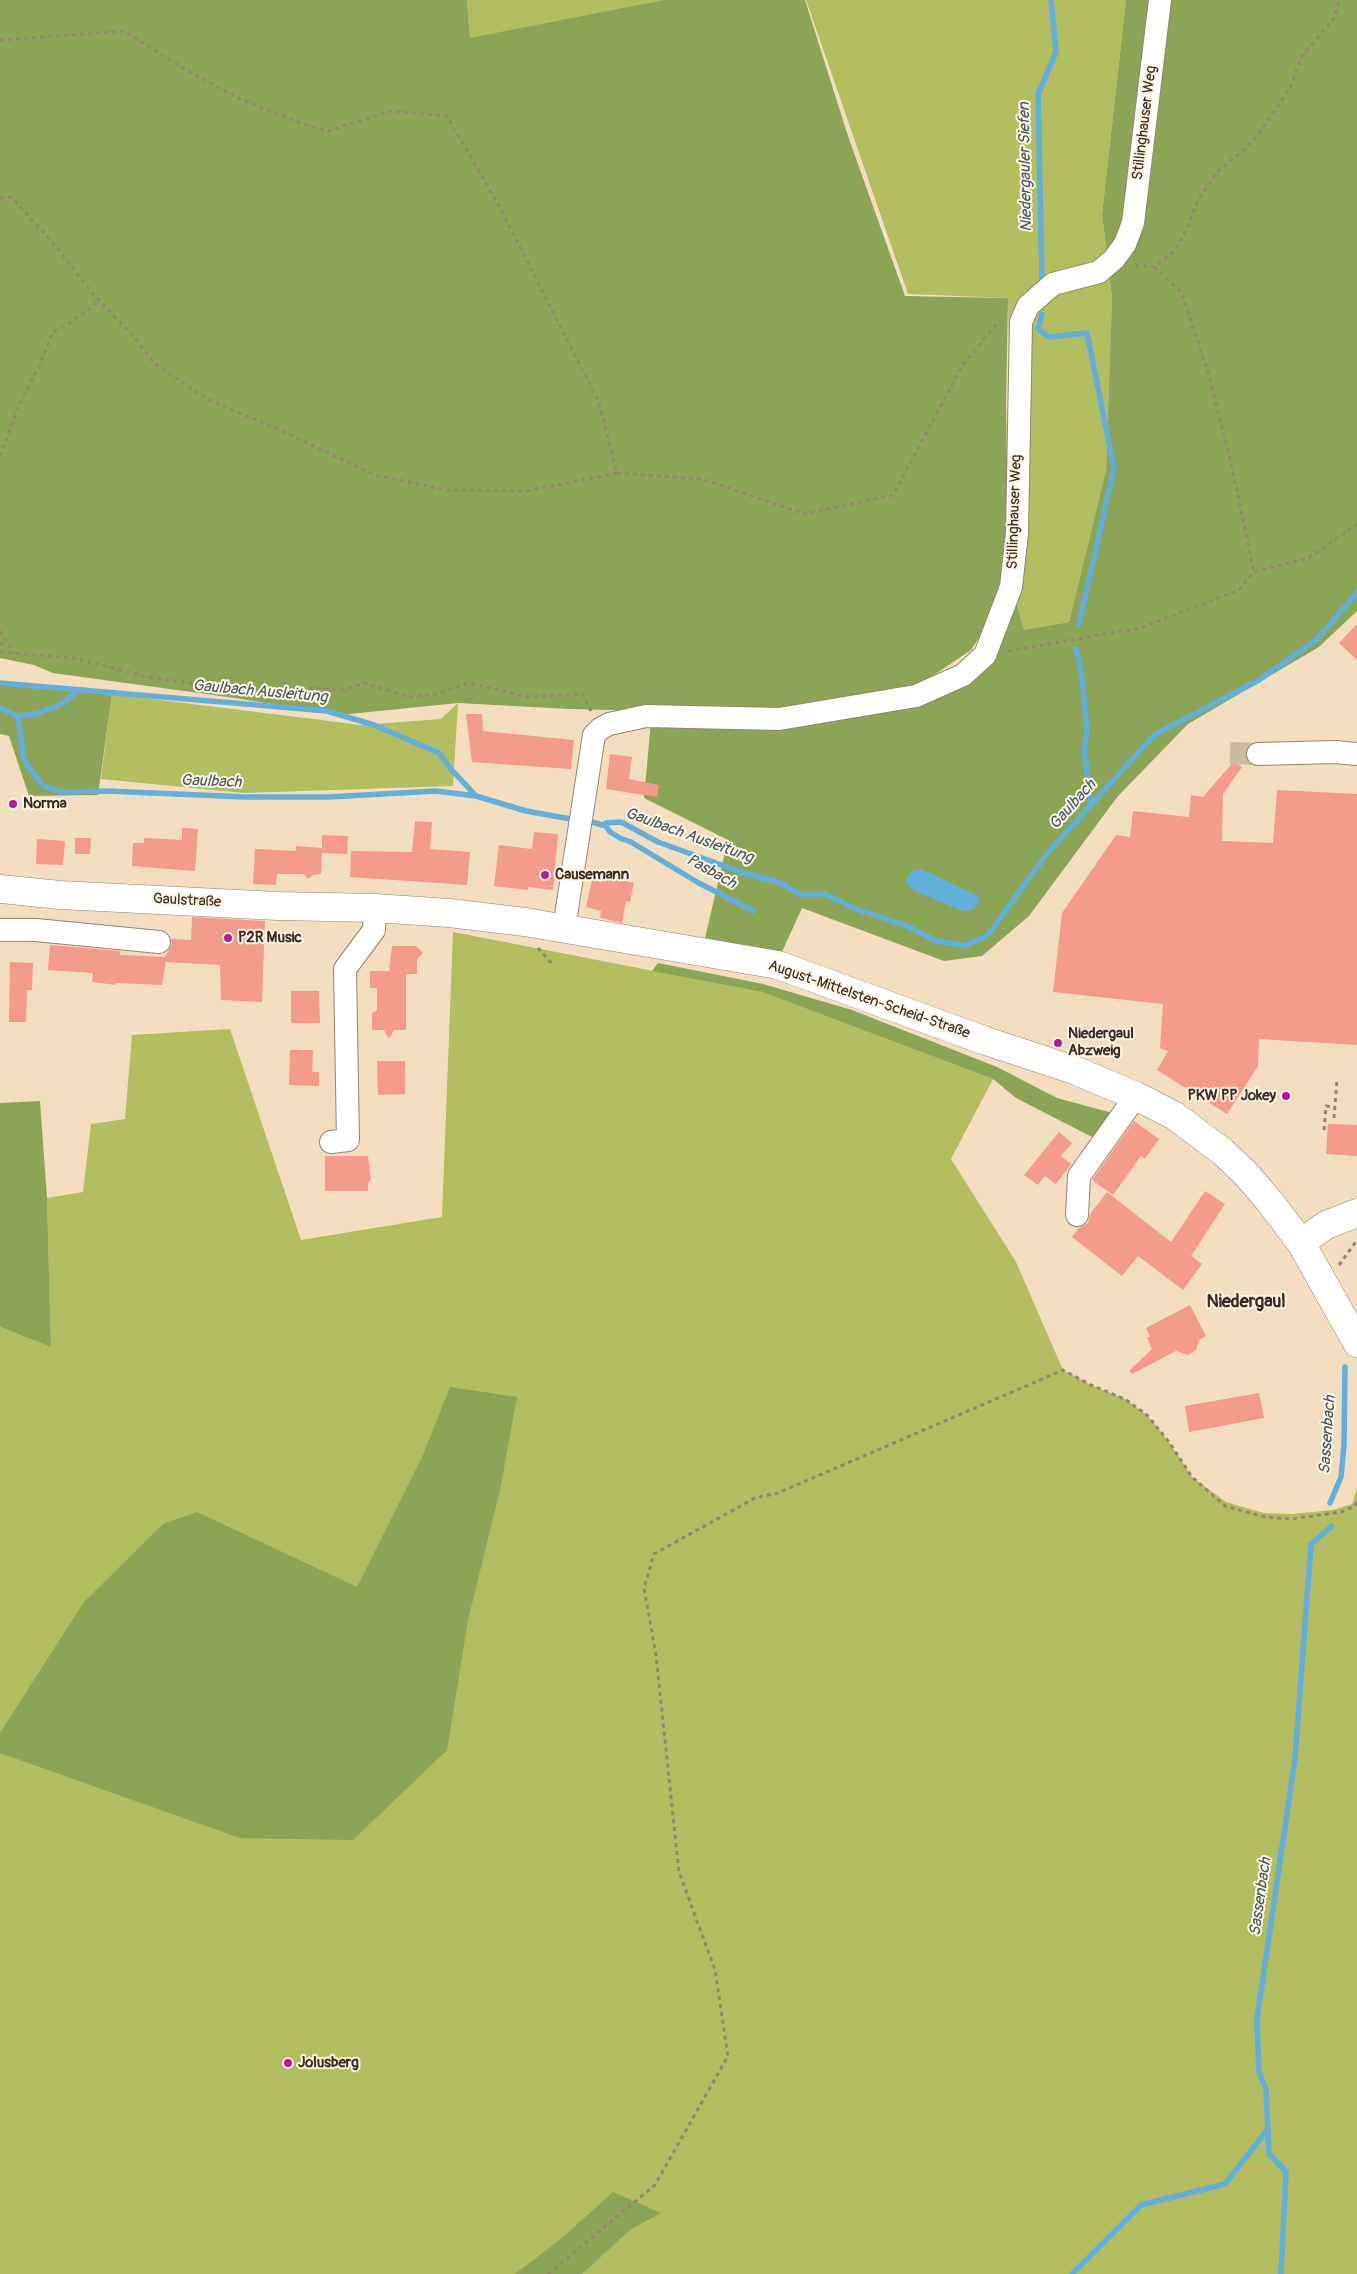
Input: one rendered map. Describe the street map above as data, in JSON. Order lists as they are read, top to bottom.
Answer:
{
  "streets": {
    "main road": ["Gaulstraße", "August-Mittelsten-Scheid-Straße"],
    "street": ["Stillinghauser Weg"]
  },
  "crossings": [
    ["Gaulstraße", "August-Mittelsten-Scheid-Straße"]
  ],
  "districts": ["Niedergaul"],
  "water": [
    "Niedergauler Siefen",
    "Gaulbach Ausleitung",
    "Gaulbach",
    "Pasbach",
    "Sassenbach"
  ],
  "places": [
    "Norma",
    "Causemann",
    "P2R Music",
    "Niedergaul Abzweig",
    "PKW PP Jokey",
    "Jolusberg"
  ]
}
